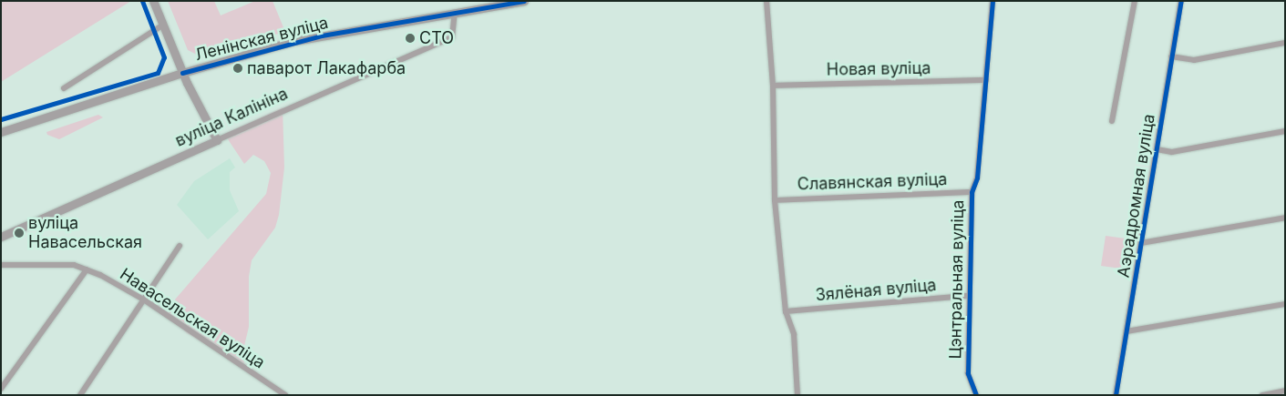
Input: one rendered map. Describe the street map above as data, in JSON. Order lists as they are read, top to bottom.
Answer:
{
  "streets": {
    "main road": ["Ленінская вуліца", "вуліца Калініна"],
    "street": [
      "Новая вуліца",
      "Славянская вуліца",
      "Аэрадромная вуліца",
      "Цэнтральная вуліца",
      "Зялёная вуліца",
      "Навасельская вуліца"
    ]
  },
  "crossings": [
    ["Ленінская вуліца", "вуліца Калініна"],
    ["Новая вуліца", "Цэнтральная вуліца"],
    ["Славянская вуліца", "Цэнтральная вуліца"],
    ["Цэнтральная вуліца", "Зялёная вуліца"]
  ],
  "places": ["СТО", "паварот Лакафарба", "вуліца Навасельская"]
}
